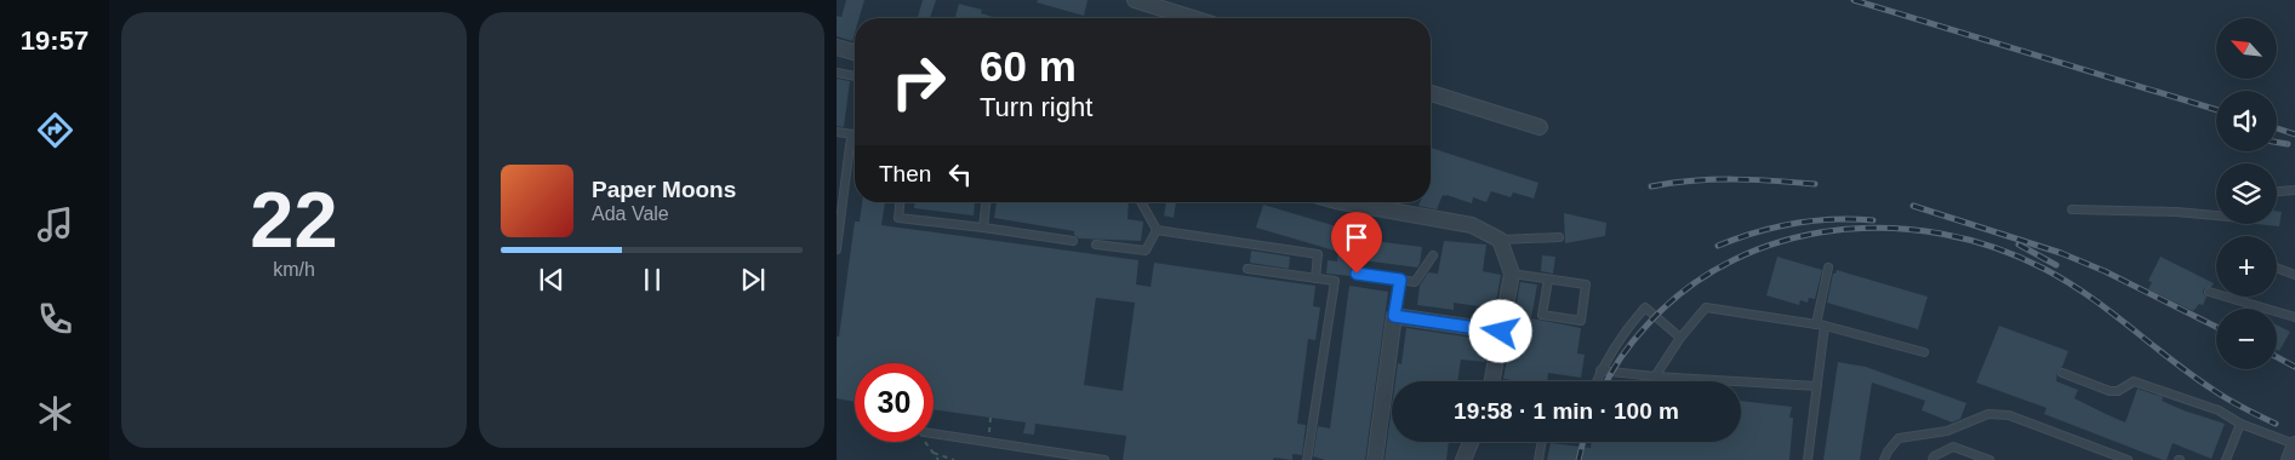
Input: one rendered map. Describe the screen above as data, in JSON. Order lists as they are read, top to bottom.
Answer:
{
  "north": "top left",
  "page": {
    "tabs": "19:57",
    "tile": ["22", "km/h"],
    "map_buttons": ["+", "−"],
    "turn": ["60 m", "Turn right"],
    "then": "Then",
    "song": ["Paper Moons", "Ada Vale"],
    "limit": "30",
    "trip": "19:58 · 1 min · 100 m"
  }
}
